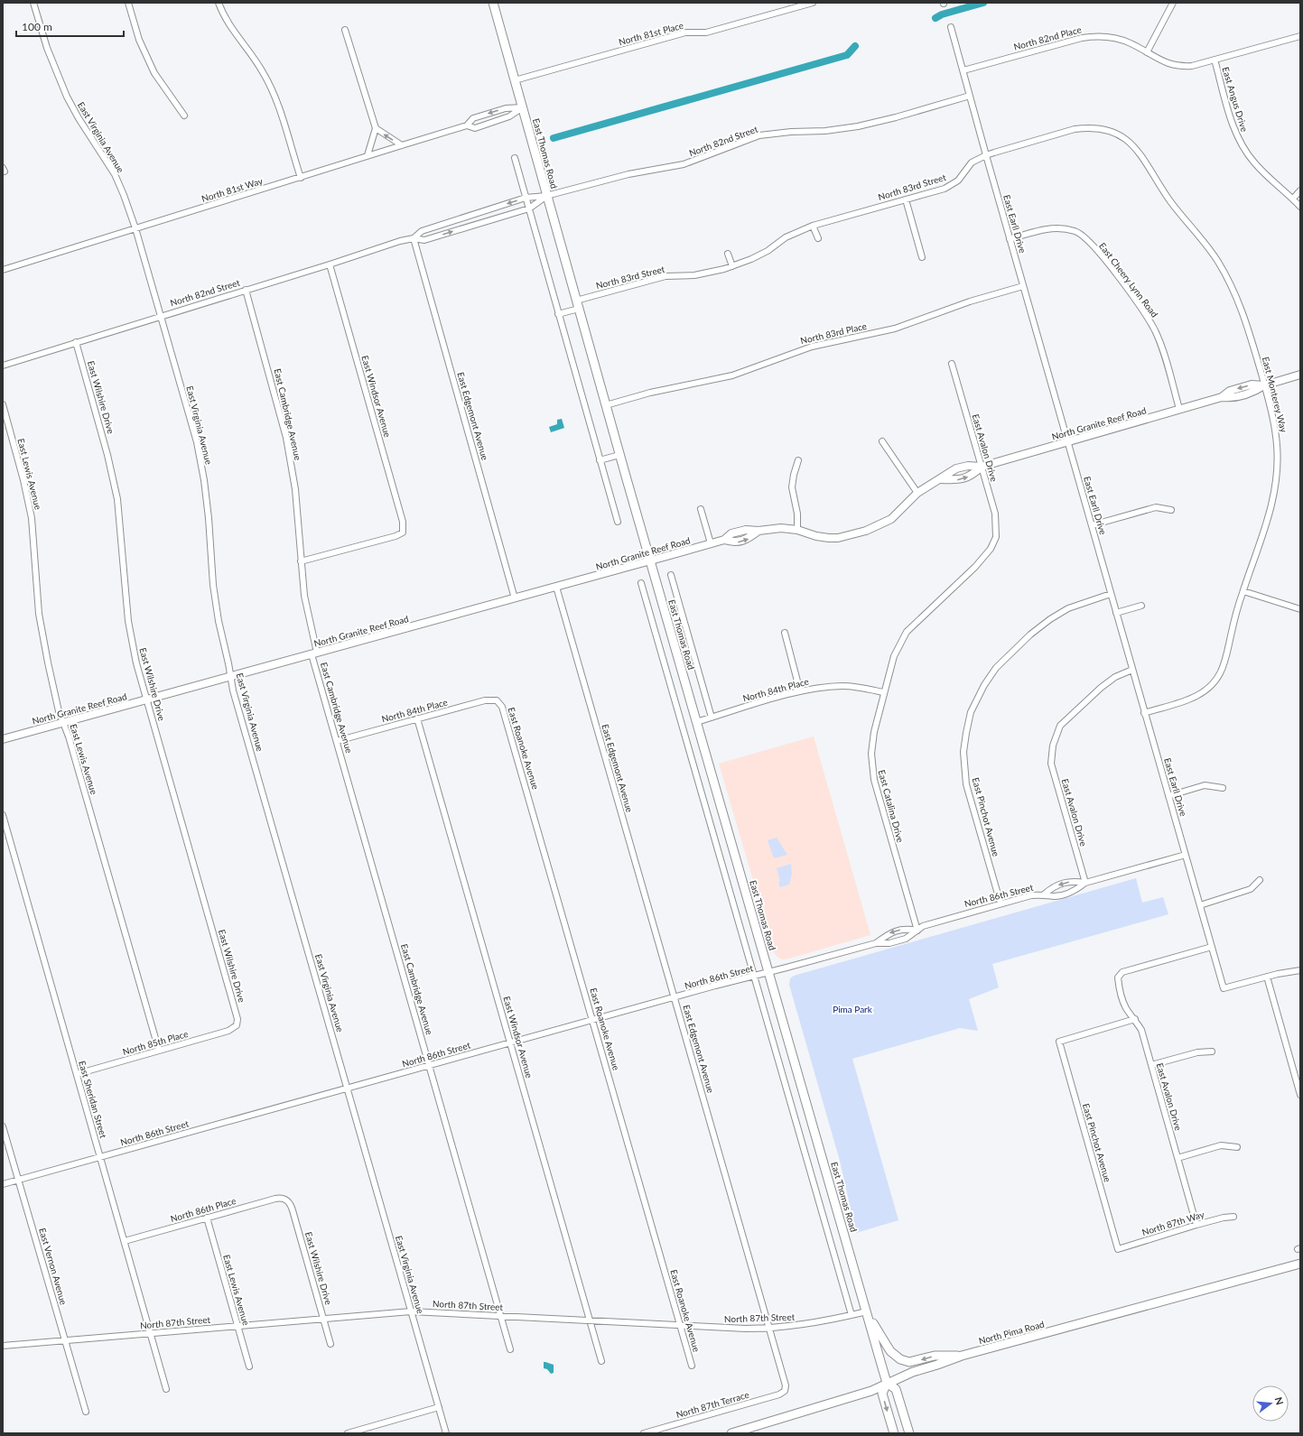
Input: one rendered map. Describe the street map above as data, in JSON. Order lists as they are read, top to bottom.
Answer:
{
  "streets": {
    "main road": ["East Thomas Road", "North Pima Road"],
    "street": [
      "North 81st Place",
      "North 82nd Place",
      "East Angus Drive",
      "East Virginia Avenue",
      "North 82nd Street",
      "North 83rd Street",
      "North 81st Way",
      "East Earll Drive",
      "East Cheery Lynn Road",
      "North 83rd Place",
      "East Monterey Way",
      "East Windsor Avenue",
      "East Wilshire Drive",
      "East Cambridge Avenue",
      "East Edgemont Avenue",
      "North Granite Reef Road",
      "East Avalon Drive",
      "East Lewis Avenue",
      "North 84th Place",
      "East Roanoke Avenue",
      "East Catalina Drive",
      "East Pinchot Avenue",
      "North 86th Street",
      "North 85th Place",
      "East Sheridan Street",
      "North 86th Place",
      "North 87th Way",
      "East Vernon Avenue",
      "North 87th Street",
      "North 87th Terrace"
    ]
  },
  "crossings": [
    ["North 81st Place", "East Thomas Road"],
    ["North 82nd Place", "East Angus Drive"],
    ["North 82nd Place", "East Earll Drive"],
    ["East Virginia Avenue", "North 82nd Street"],
    ["East Virginia Avenue", "North 81st Way"],
    ["East Virginia Avenue", "North Granite Reef Road"],
    ["East Virginia Avenue", "North 86th Street"],
    ["East Virginia Avenue", "North 87th Street"],
    ["North 82nd Street", "East Thomas Road"],
    ["North 82nd Street", "East Earll Drive"],
    ["North 82nd Street", "East Windsor Avenue"],
    ["North 82nd Street", "East Wilshire Drive"],
    ["North 82nd Street", "East Cambridge Avenue"],
    ["North 82nd Street", "East Edgemont Avenue"],
    ["East Thomas Road", "North 83rd Street"],
    ["East Thomas Road", "North 81st Way"],
    ["East Thomas Road", "North 83rd Place"],
    ["East Thomas Road", "North Granite Reef Road"],
    ["East Thomas Road", "North 84th Place"],
    ["East Thomas Road", "North 86th Street"],
    ["East Thomas Road", "North 87th Street"],
    ["East Thomas Road", "North Pima Road"],
    ["North 83rd Street", "East Earll Drive"],
    ["North 83rd Street", "East Monterey Way"],
    ["East Earll Drive", "East Cheery Lynn Road"],
    ["East Earll Drive", "North 83rd Place"],
    ["East Earll Drive", "East Monterey Way"],
    ["East Earll Drive", "North Granite Reef Road"],
    ["East Earll Drive", "East Avalon Drive"],
    ["East Earll Drive", "East Pinchot Avenue"],
    ["East Earll Drive", "North 86th Street"],
    ["East Cheery Lynn Road", "North Granite Reef Road"],
    ["East Monterey Way", "North Granite Reef Road"],
    ["East Windsor Avenue", "East Cambridge Avenue"],
    ["East Windsor Avenue", "North 84th Place"],
    ["East Windsor Avenue", "North 86th Street"],
    ["East Windsor Avenue", "North 87th Street"],
    ["East Wilshire Drive", "North Granite Reef Road"],
    ["East Wilshire Drive", "North 85th Place"],
    ["East Wilshire Drive", "North 86th Place"],
    ["East Wilshire Drive", "North 87th Street"],
    ["East Cambridge Avenue", "North Granite Reef Road"],
    ["East Cambridge Avenue", "North 84th Place"],
    ["East Cambridge Avenue", "North 86th Street"],
    ["East Cambridge Avenue", "North 87th Street"],
    ["East Edgemont Avenue", "North Granite Reef Road"],
    ["East Edgemont Avenue", "North 86th Street"],
    ["East Edgemont Avenue", "North 87th Street"],
    ["East Edgemont Avenue", "North 87th Terrace"],
    ["North Granite Reef Road", "East Avalon Drive"],
    ["North Granite Reef Road", "East Lewis Avenue"],
    ["East Avalon Drive", "East Catalina Drive"],
    ["East Avalon Drive", "East Pinchot Avenue"],
    ["East Avalon Drive", "North 86th Street"],
    ["East Avalon Drive", "North 87th Way"],
    ["East Lewis Avenue", "North 85th Place"],
    ["East Lewis Avenue", "North 86th Place"],
    ["East Lewis Avenue", "North 87th Street"],
    ["North 84th Place", "East Roanoke Avenue"],
    ["North 84th Place", "East Catalina Drive"],
    ["East Roanoke Avenue", "North 86th Street"],
    ["East Roanoke Avenue", "North 87th Street"],
    ["East Catalina Drive", "North 86th Street"],
    ["East Pinchot Avenue", "North 86th Street"],
    ["East Pinchot Avenue", "North 87th Way"],
    ["North 86th Street", "East Sheridan Street"],
    ["North 86th Street", "East Vernon Avenue"],
    ["North 85th Place", "East Sheridan Street"],
    ["East Sheridan Street", "North 86th Place"],
    ["East Sheridan Street", "North 87th Street"],
    ["East Vernon Avenue", "North 87th Street"]
  ],
  "parks": ["Pima Park"],
  "scale_bar": "100 m",
  "north": "right"
}
